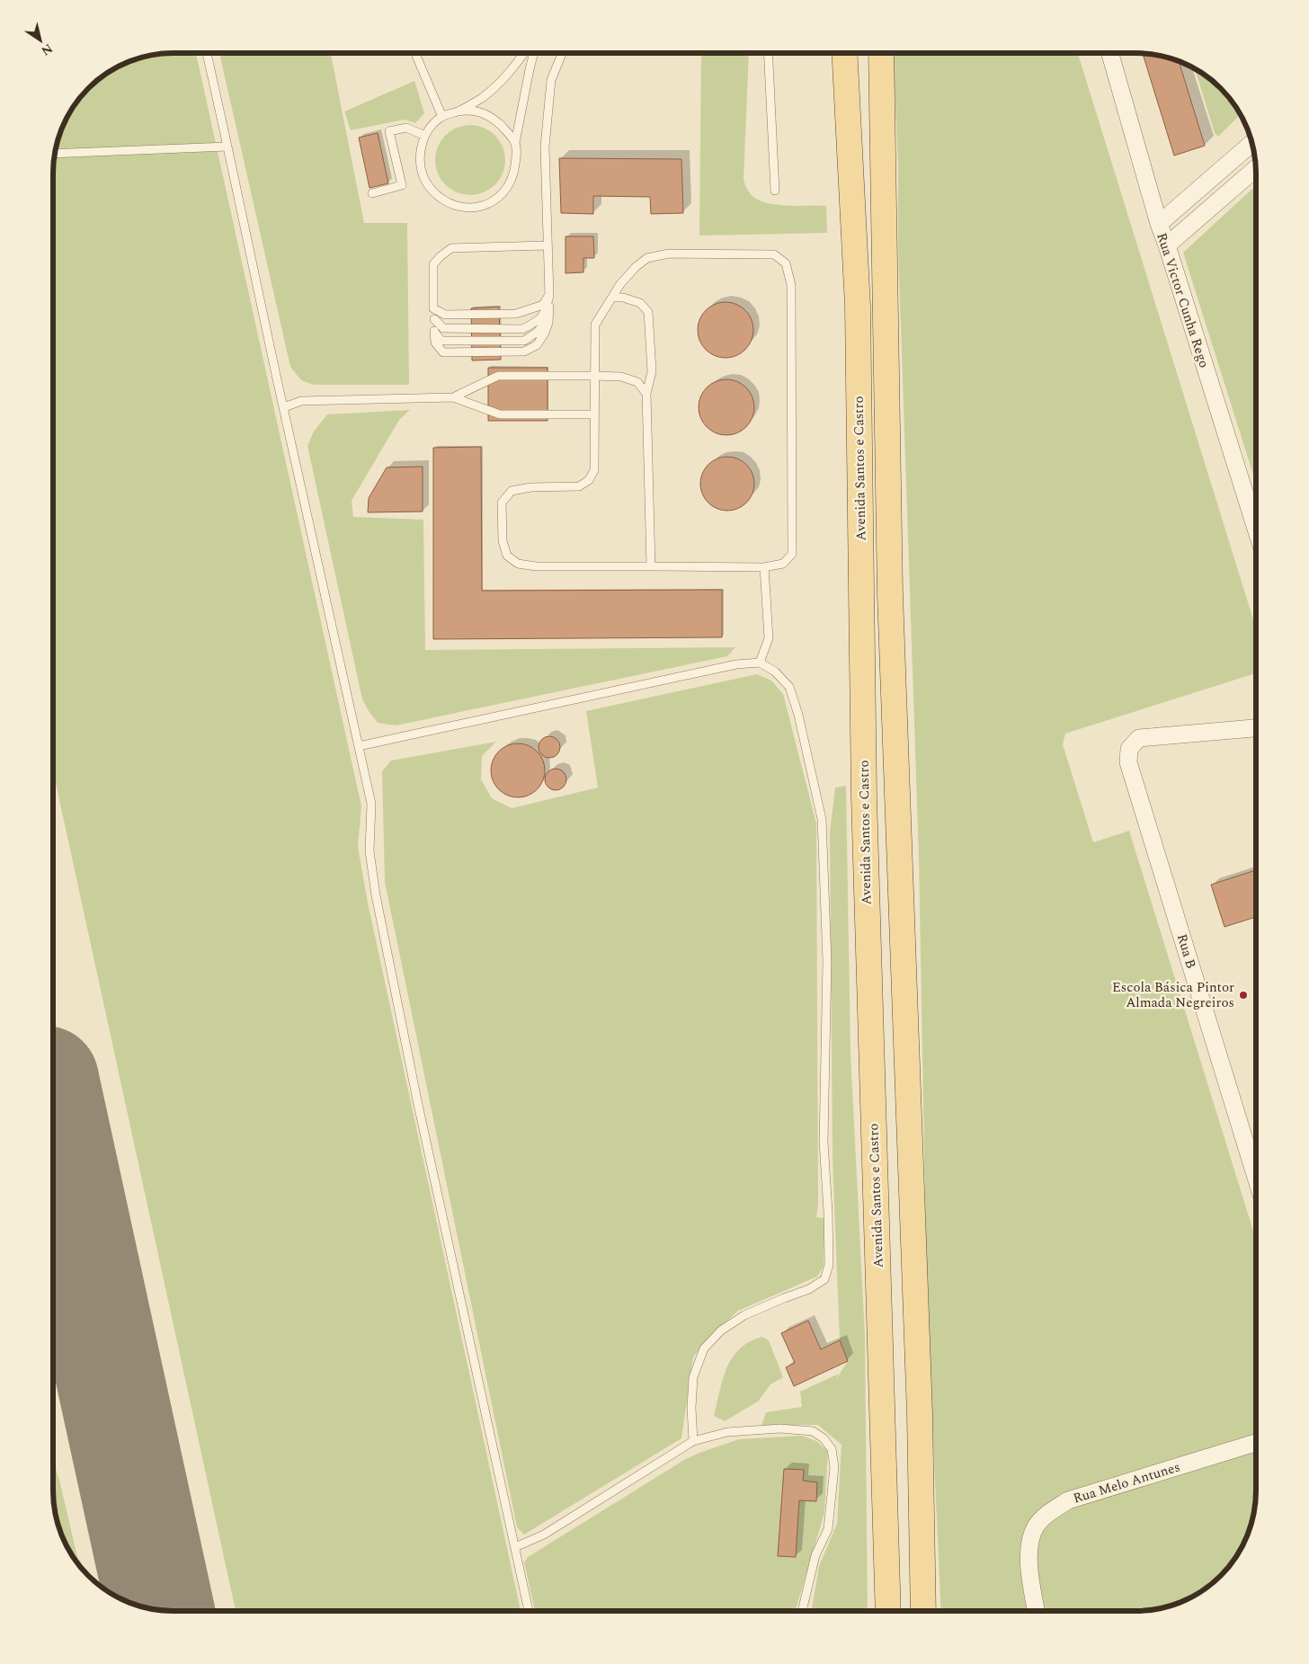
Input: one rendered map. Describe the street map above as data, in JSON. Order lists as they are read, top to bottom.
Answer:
{
  "streets": {
    "main road": ["Avenida Santos e Castro"],
    "street": ["Rua Victor Cunha Rego", "Rua B", "Rua Melo Antunes"]
  },
  "places": ["Escola Básica Pintor Almada Negreiros"],
  "north": "bottom right"
}
